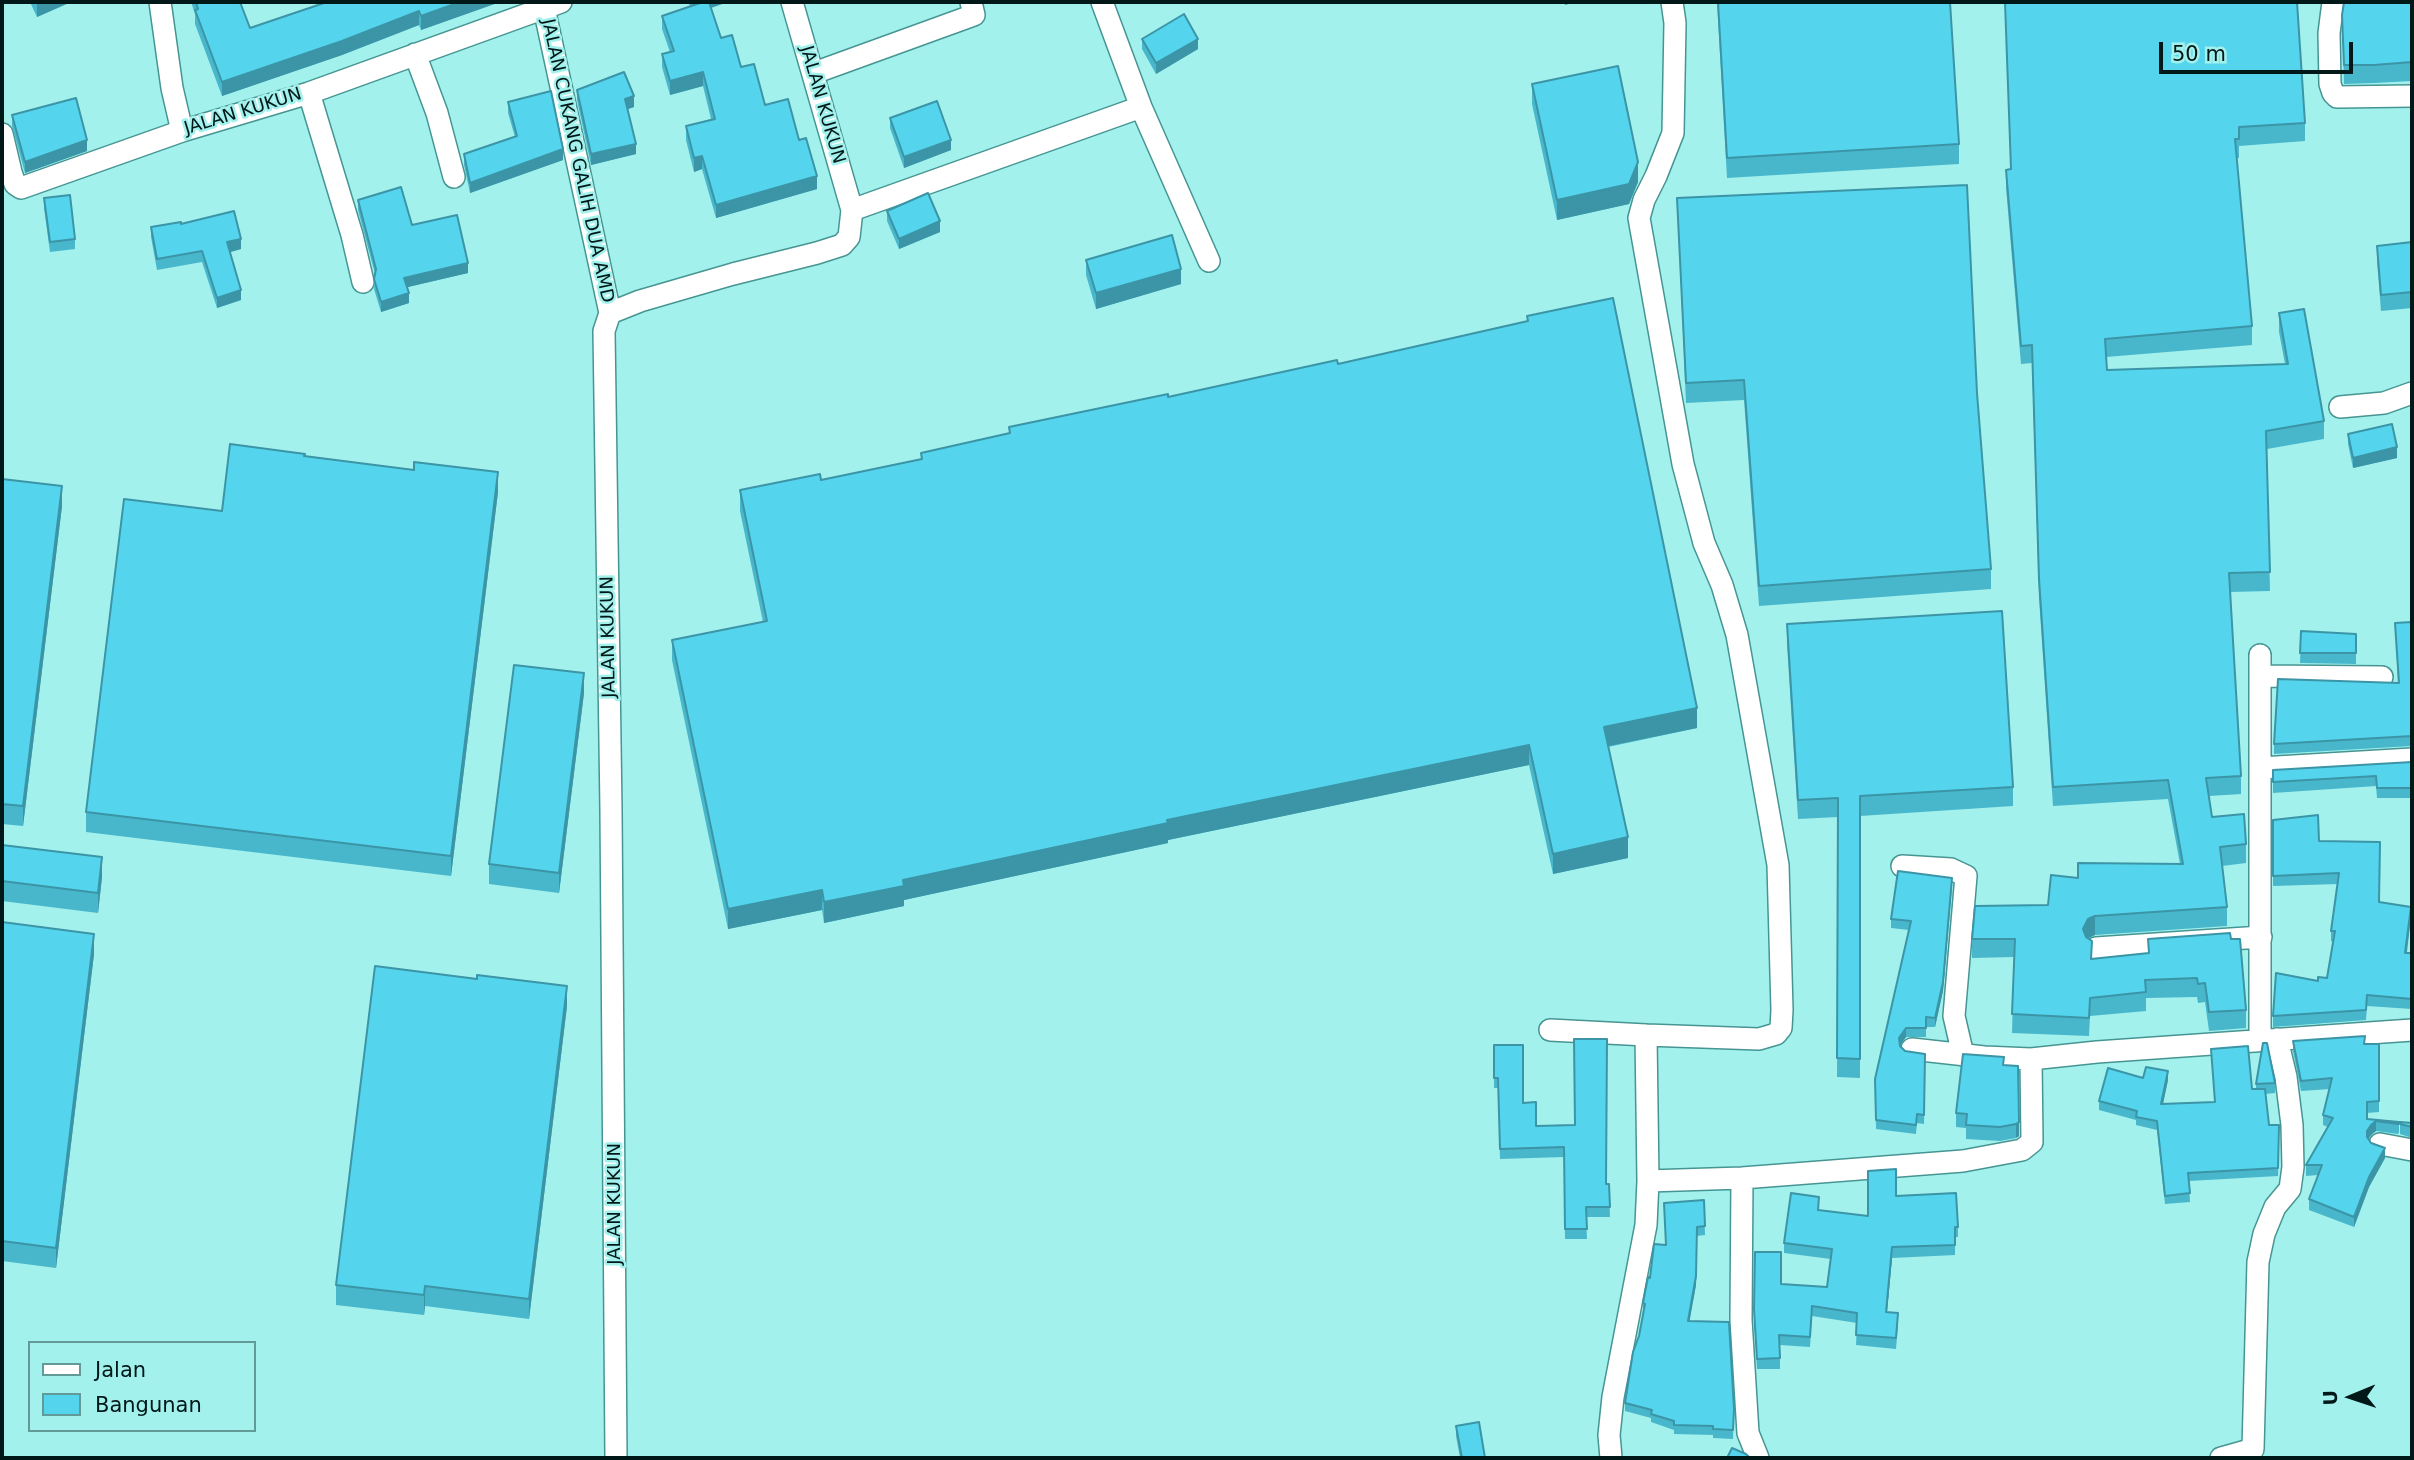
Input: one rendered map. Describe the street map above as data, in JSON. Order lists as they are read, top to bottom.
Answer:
{
  "streets": {
    "street": ["JALAN KUKUN", "JALAN CUKANG GALIH DUA AMD"]
  },
  "crossings": [
    ["JALAN KUKUN", "JALAN CUKANG GALIH DUA AMD"]
  ],
  "legend": ["Jalan", "Bangunan"],
  "scale_bar": "50 m",
  "north": "left"
}
